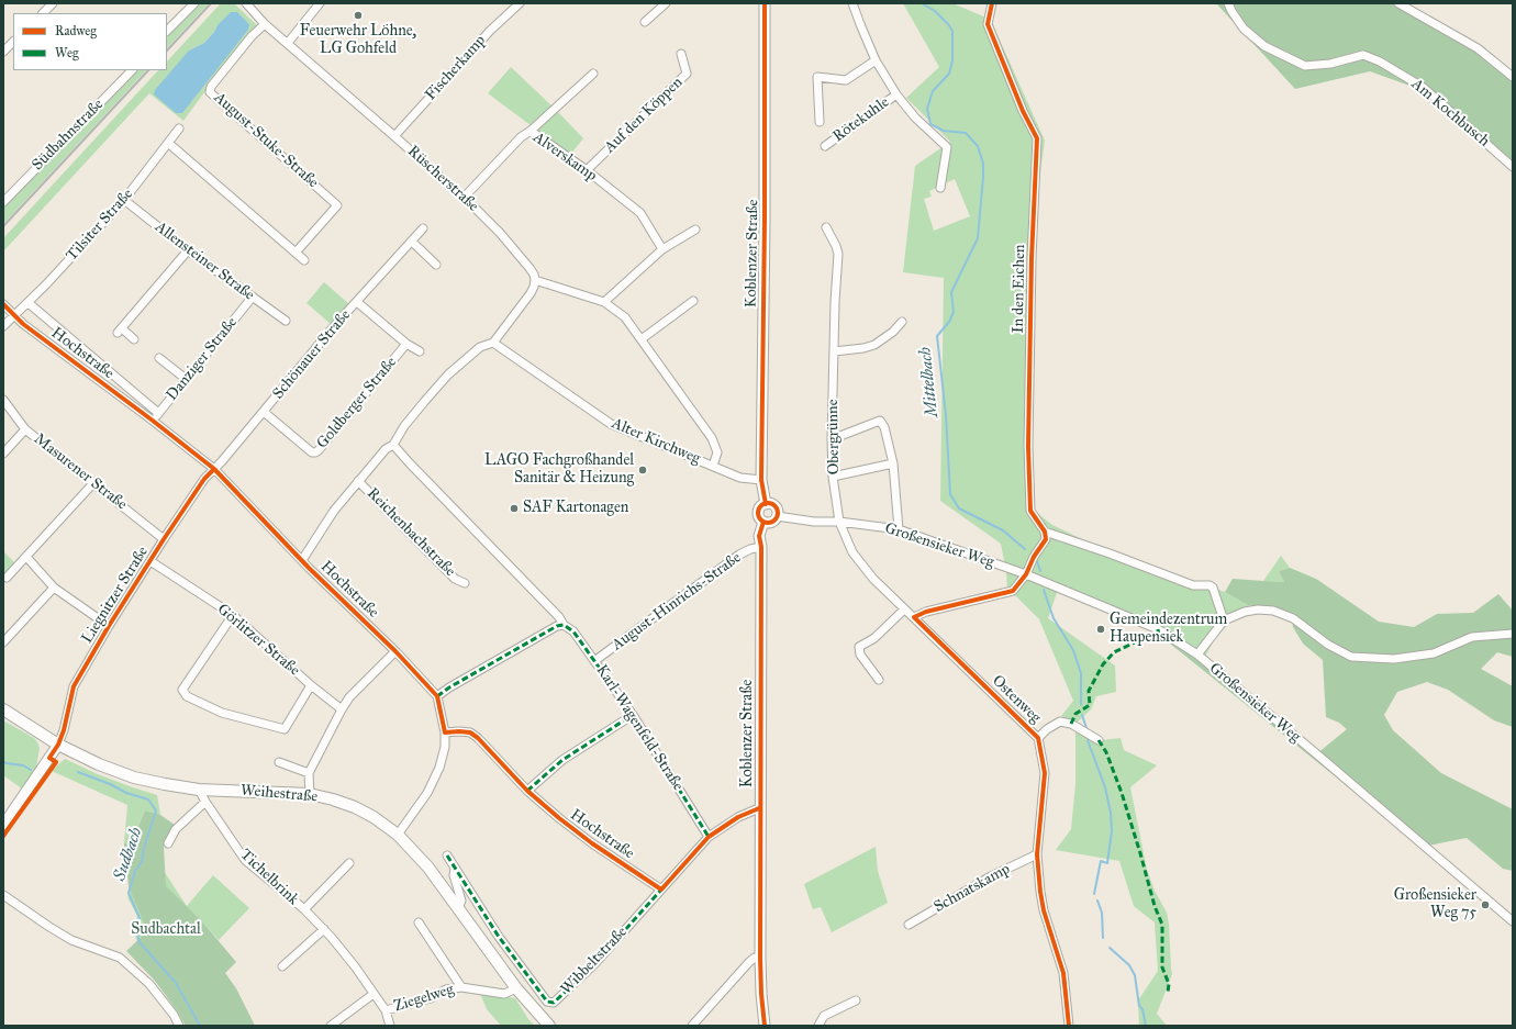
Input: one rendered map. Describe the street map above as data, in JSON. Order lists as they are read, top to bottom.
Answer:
{
  "streets": {
    "main road": ["Weihestraße"],
    "street": [
      "Fischerkamp",
      "Am Kochbusch",
      "Auf den Köppen",
      "Rötekuhle",
      "Südbahnstraße",
      "August-Stuke-Straße",
      "Alverskamp",
      "Rüscherstraße",
      "Tilsiter Straße",
      "Koblenzer Straße",
      "Allensteiner Straße",
      "In den Eichen",
      "Hochstraße",
      "Schönauer Straße",
      "Danziger Straße",
      "Goldberger Straße",
      "Obergrünne",
      "Alter Kirchweg",
      "Masurener Straße",
      "Reichenbachstraße",
      "Großensieker Weg",
      "Liegnitzer Straße",
      "August-Hinrichs-Straße",
      "Görlitzer Straße",
      "Ostenweg",
      "Karl-Wagenfeld-Straße",
      "Tichelbrink",
      "Schnatskamp",
      "Wibbeltstraße",
      "Ziegelweg"
    ]
  },
  "crossings": [
    ["Fischerkamp", "Rüscherstraße"],
    ["Auf den Köppen", "Alverskamp"],
    ["August-Stuke-Straße", "Rüscherstraße"],
    ["Alverskamp", "Rüscherstraße"],
    ["Tilsiter Straße", "Allensteiner Straße"],
    ["Tilsiter Straße", "Hochstraße"],
    ["Koblenzer Straße", "Alter Kirchweg"],
    ["Koblenzer Straße", "Großensieker Weg"],
    ["Koblenzer Straße", "August-Hinrichs-Straße"],
    ["Koblenzer Straße", "Wibbeltstraße"],
    ["Allensteiner Straße", "Danziger Straße"],
    ["Hochstraße", "Schönauer Straße"],
    ["Hochstraße", "Danziger Straße"],
    ["Hochstraße", "Liegnitzer Straße"],
    ["Hochstraße", "Wibbeltstraße"],
    ["Schönauer Straße", "Goldberger Straße"],
    ["Schönauer Straße", "Liegnitzer Straße"],
    ["Obergrünne", "Großensieker Weg"],
    ["Obergrünne", "Ostenweg"],
    ["Masurener Straße", "Liegnitzer Straße"],
    ["Großensieker Weg", "Ostenweg"],
    ["Liegnitzer Straße", "Görlitzer Straße"],
    ["Liegnitzer Straße", "Weihestraße"],
    ["August-Hinrichs-Straße", "Karl-Wagenfeld-Straße"],
    ["Ostenweg", "Schnatskamp"],
    ["Karl-Wagenfeld-Straße", "Wibbeltstraße"],
    ["Weihestraße", "Tichelbrink"],
    ["Weihestraße", "Wibbeltstraße"],
    ["Weihestraße", "Ziegelweg"],
    ["Tichelbrink", "Ziegelweg"]
  ],
  "water": ["Mittelbach", "Sudbach"],
  "parks": ["Sudbachtal"],
  "places": [
    "Feuerwehr Löhne, LG Gohfeld",
    "LAGO Fachgroßhandel Sanitär & Heizung",
    "SAF Kartonagen",
    "Gemeindezentrum Haupensiek",
    "Großensieker Weg 75"
  ],
  "legend": ["Radweg", "Weg"]
}
